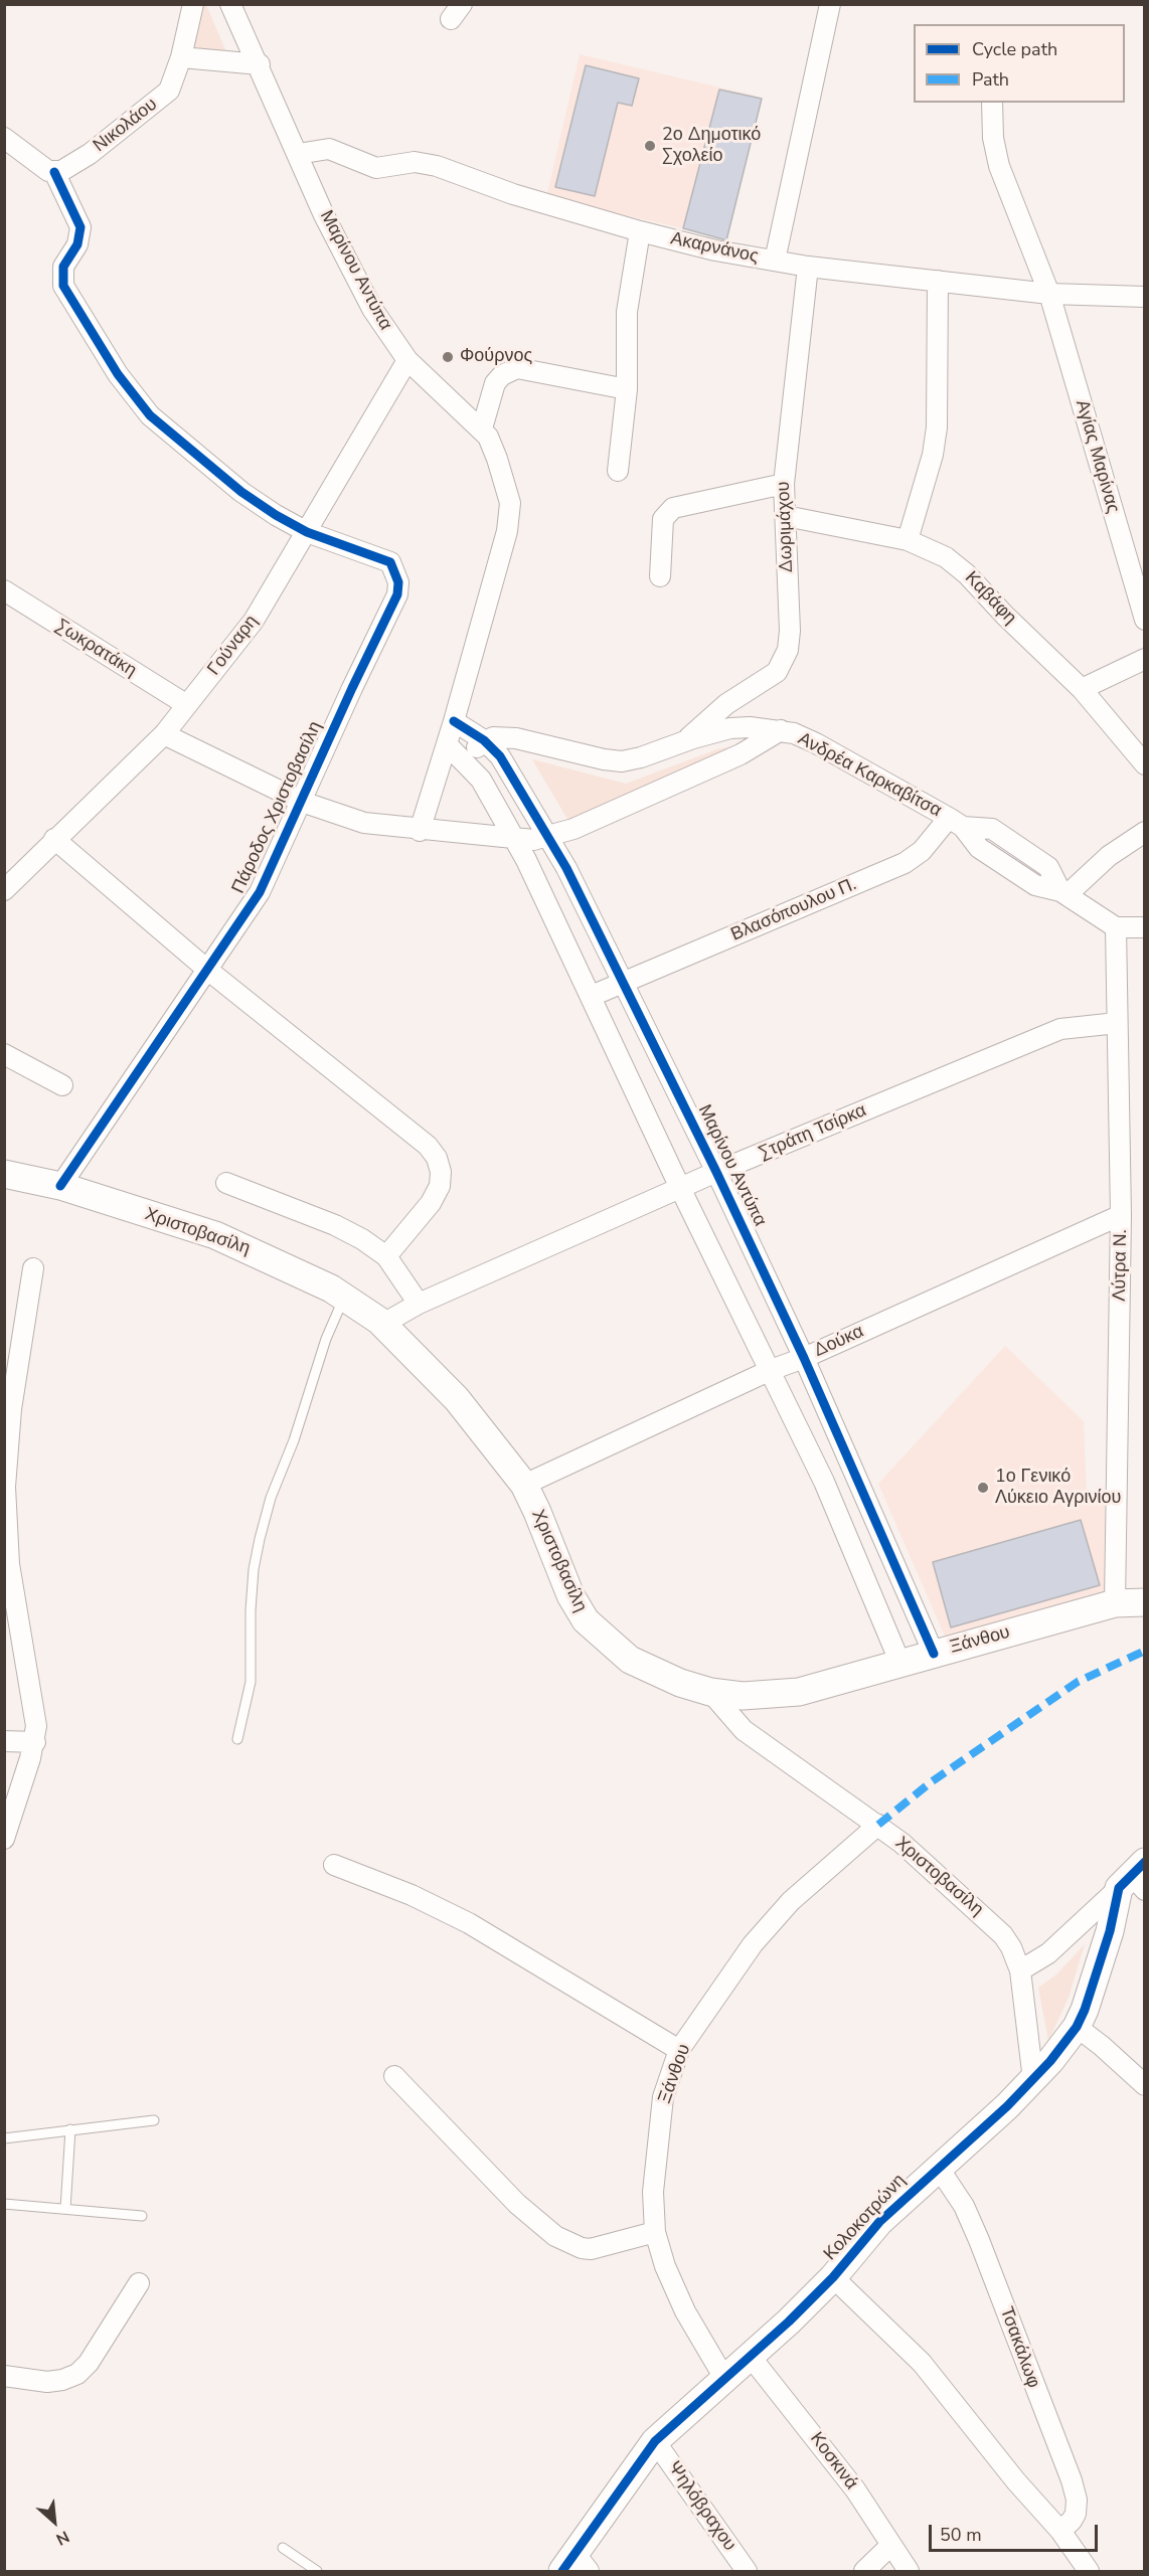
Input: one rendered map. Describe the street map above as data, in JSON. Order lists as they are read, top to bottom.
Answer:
{
  "streets": {
    "main road": ["Χριστοβασίλη", "Ξάνθου", "Κολοκοτρώνη"],
    "street": [
      "Νικολάου",
      "Ακαρνάνος",
      "Μαρίνου Αντύπα",
      "Αγίας Μαρίνας",
      "Δωριμάχου",
      "Καβάφη",
      "Γούναρη",
      "Σωκρατάκη",
      "Ανδρέα Καρκαβίτσα",
      "Πάροδος Χριστοβασίλη",
      "Βλασόπουλου Π.",
      "Στράτη Τσίρκα",
      "Λύτρα Ν.",
      "Δούκα",
      "Τσακάλωφ",
      "Κοσκινά",
      "Ψηλόβραχου"
    ]
  },
  "crossings": [
    ["Νικολάου", "Πάροδος Χριστοβασίλη"],
    ["Ακαρνάνος", "Μαρίνου Αντύπα"],
    ["Ακαρνάνος", "Αγίας Μαρίνας"],
    ["Ακαρνάνος", "Δωριμάχου"],
    ["Μαρίνου Αντύπα", "Γούναρη"],
    ["Μαρίνου Αντύπα", "Ανδρέα Καρκαβίτσα"],
    ["Μαρίνου Αντύπα", "Βλασόπουλου Π."],
    ["Μαρίνου Αντύπα", "Στράτη Τσίρκα"],
    ["Μαρίνου Αντύπα", "Δούκα"],
    ["Μαρίνου Αντύπα", "Ξάνθου"],
    ["Δωριμάχου", "Καβάφη"],
    ["Δωριμάχου", "Ανδρέα Καρκαβίτσα"],
    ["Γούναρη", "Σωκρατάκη"],
    ["Γούναρη", "Πάροδος Χριστοβασίλη"],
    ["Ανδρέα Καρκαβίτσα", "Βλασόπουλου Π."],
    ["Ανδρέα Καρκαβίτσα", "Λύτρα Ν."],
    ["Πάροδος Χριστοβασίλη", "Χριστοβασίλη"],
    ["Στράτη Τσίρκα", "Χριστοβασίλη"],
    ["Στράτη Τσίρκα", "Λύτρα Ν."],
    ["Χριστοβασίλη", "Δούκα"],
    ["Χριστοβασίλη", "Ξάνθου"],
    ["Χριστοβασίλη", "Κολοκοτρώνη"],
    ["Λύτρα Ν.", "Δούκα"],
    ["Λύτρα Ν.", "Ξάνθου"],
    ["Ξάνθου", "Κολοκοτρώνη"],
    ["Κολοκοτρώνη", "Τσακάλωφ"],
    ["Κολοκοτρώνη", "Κοσκινά"],
    ["Κολοκοτρώνη", "Ψηλόβραχου"]
  ],
  "places": ["2ο Δημοτικό Σχολείο", "Φούρνος", "1ο Γενικό Λύκειο Αγρινίου"],
  "legend": ["Cycle path", "Path"],
  "scale_bar": "50 m",
  "north": "bottom right"
}
